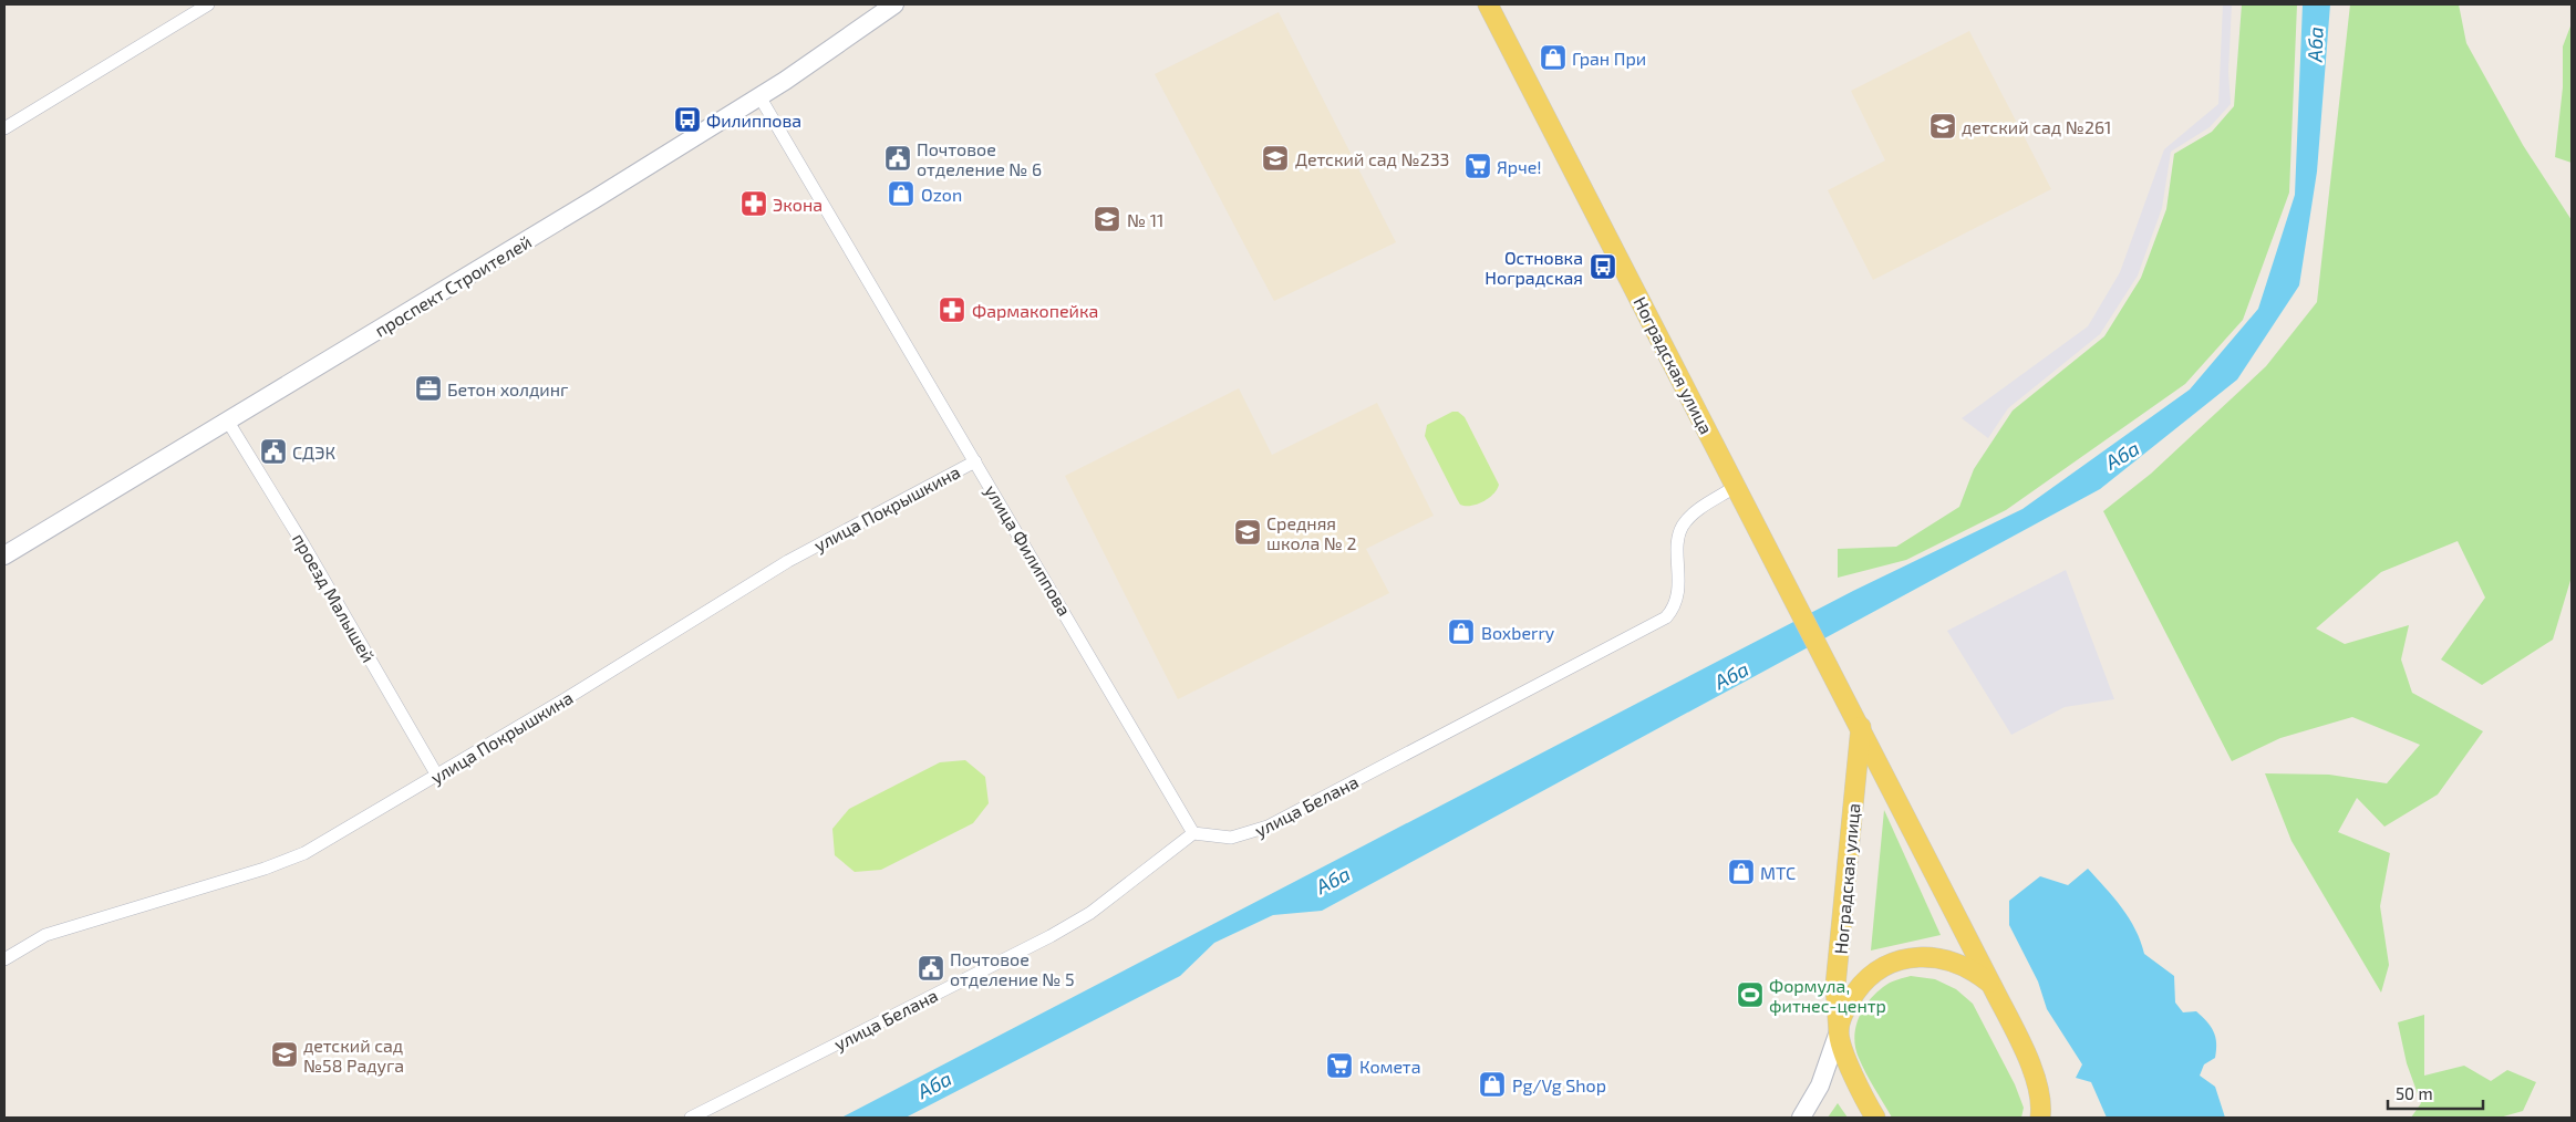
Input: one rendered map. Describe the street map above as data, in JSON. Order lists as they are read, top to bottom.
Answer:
{
  "streets": {
    "main road": ["проспект Строителей", "Ноградская улица"],
    "street": [
      "улица Покрышкина",
      "улица Филиппова",
      "проезд Малышей",
      "улица Белана"
    ]
  },
  "crossings": [
    ["проспект Строителей", "улица Филиппова"],
    ["проспект Строителей", "проезд Малышей"],
    ["Ноградская улица", "улица Белана"],
    ["улица Покрышкина", "улица Филиппова"],
    ["улица Покрышкина", "проезд Малышей"],
    ["улица Филиппова", "улица Белана"]
  ],
  "water": ["Аба"],
  "places": {
    "shop": [
      "Гран При",
      "Ozon",
      "Boxberry",
      "МТС",
      "Pg/Vg Shop"
    ],
    "bus stop": ["Филиппова", "Остновка Ноградская"],
    "school or university": [
      "детский сад №261",
      "Детский сад №233",
      "№ 11",
      "Средняя школа № 2",
      "детский сад №58 Радуга"
    ],
    "public building": ["Почтовое отделение № 6", "СДЭК", "Почтовое отделение № 5"],
    "supermarket": ["Ярче!", "Комета"],
    "pharmacy": ["Экона", "Фармакопейка"],
    "office": ["Бетон холдинг"],
    "sports": ["Формула, фитнес-центр"]
  },
  "scale_bar": "50 m"
}
